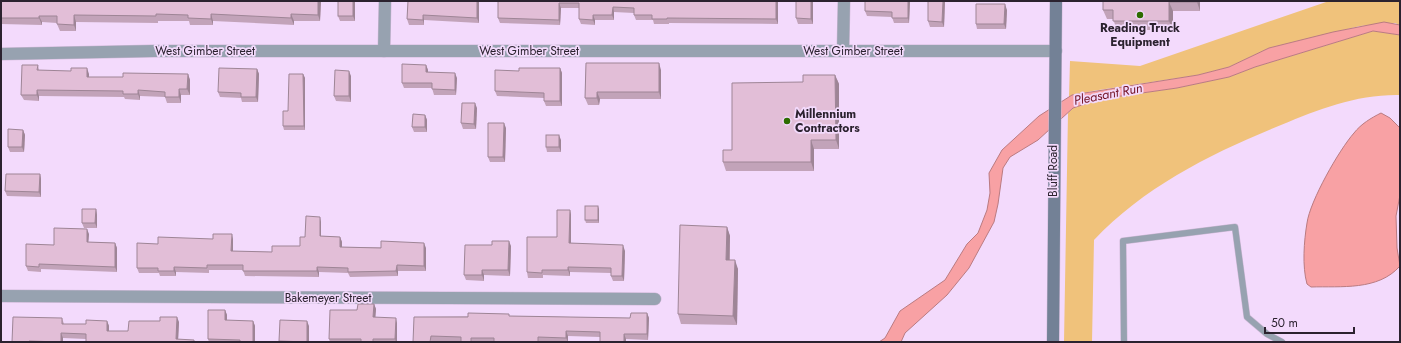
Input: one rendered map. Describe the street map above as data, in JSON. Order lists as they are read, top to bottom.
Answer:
{
  "streets": {
    "main road": ["Bluff Road"],
    "street": ["West Gimber Street", "Bakemeyer Street"]
  },
  "crossings": [
    ["West Gimber Street", "Bluff Road"]
  ],
  "water": ["Pleasant Run"],
  "places": ["Reading Truck Equipment", "Millennium Contractors"],
  "scale_bar": "50 m"
}
